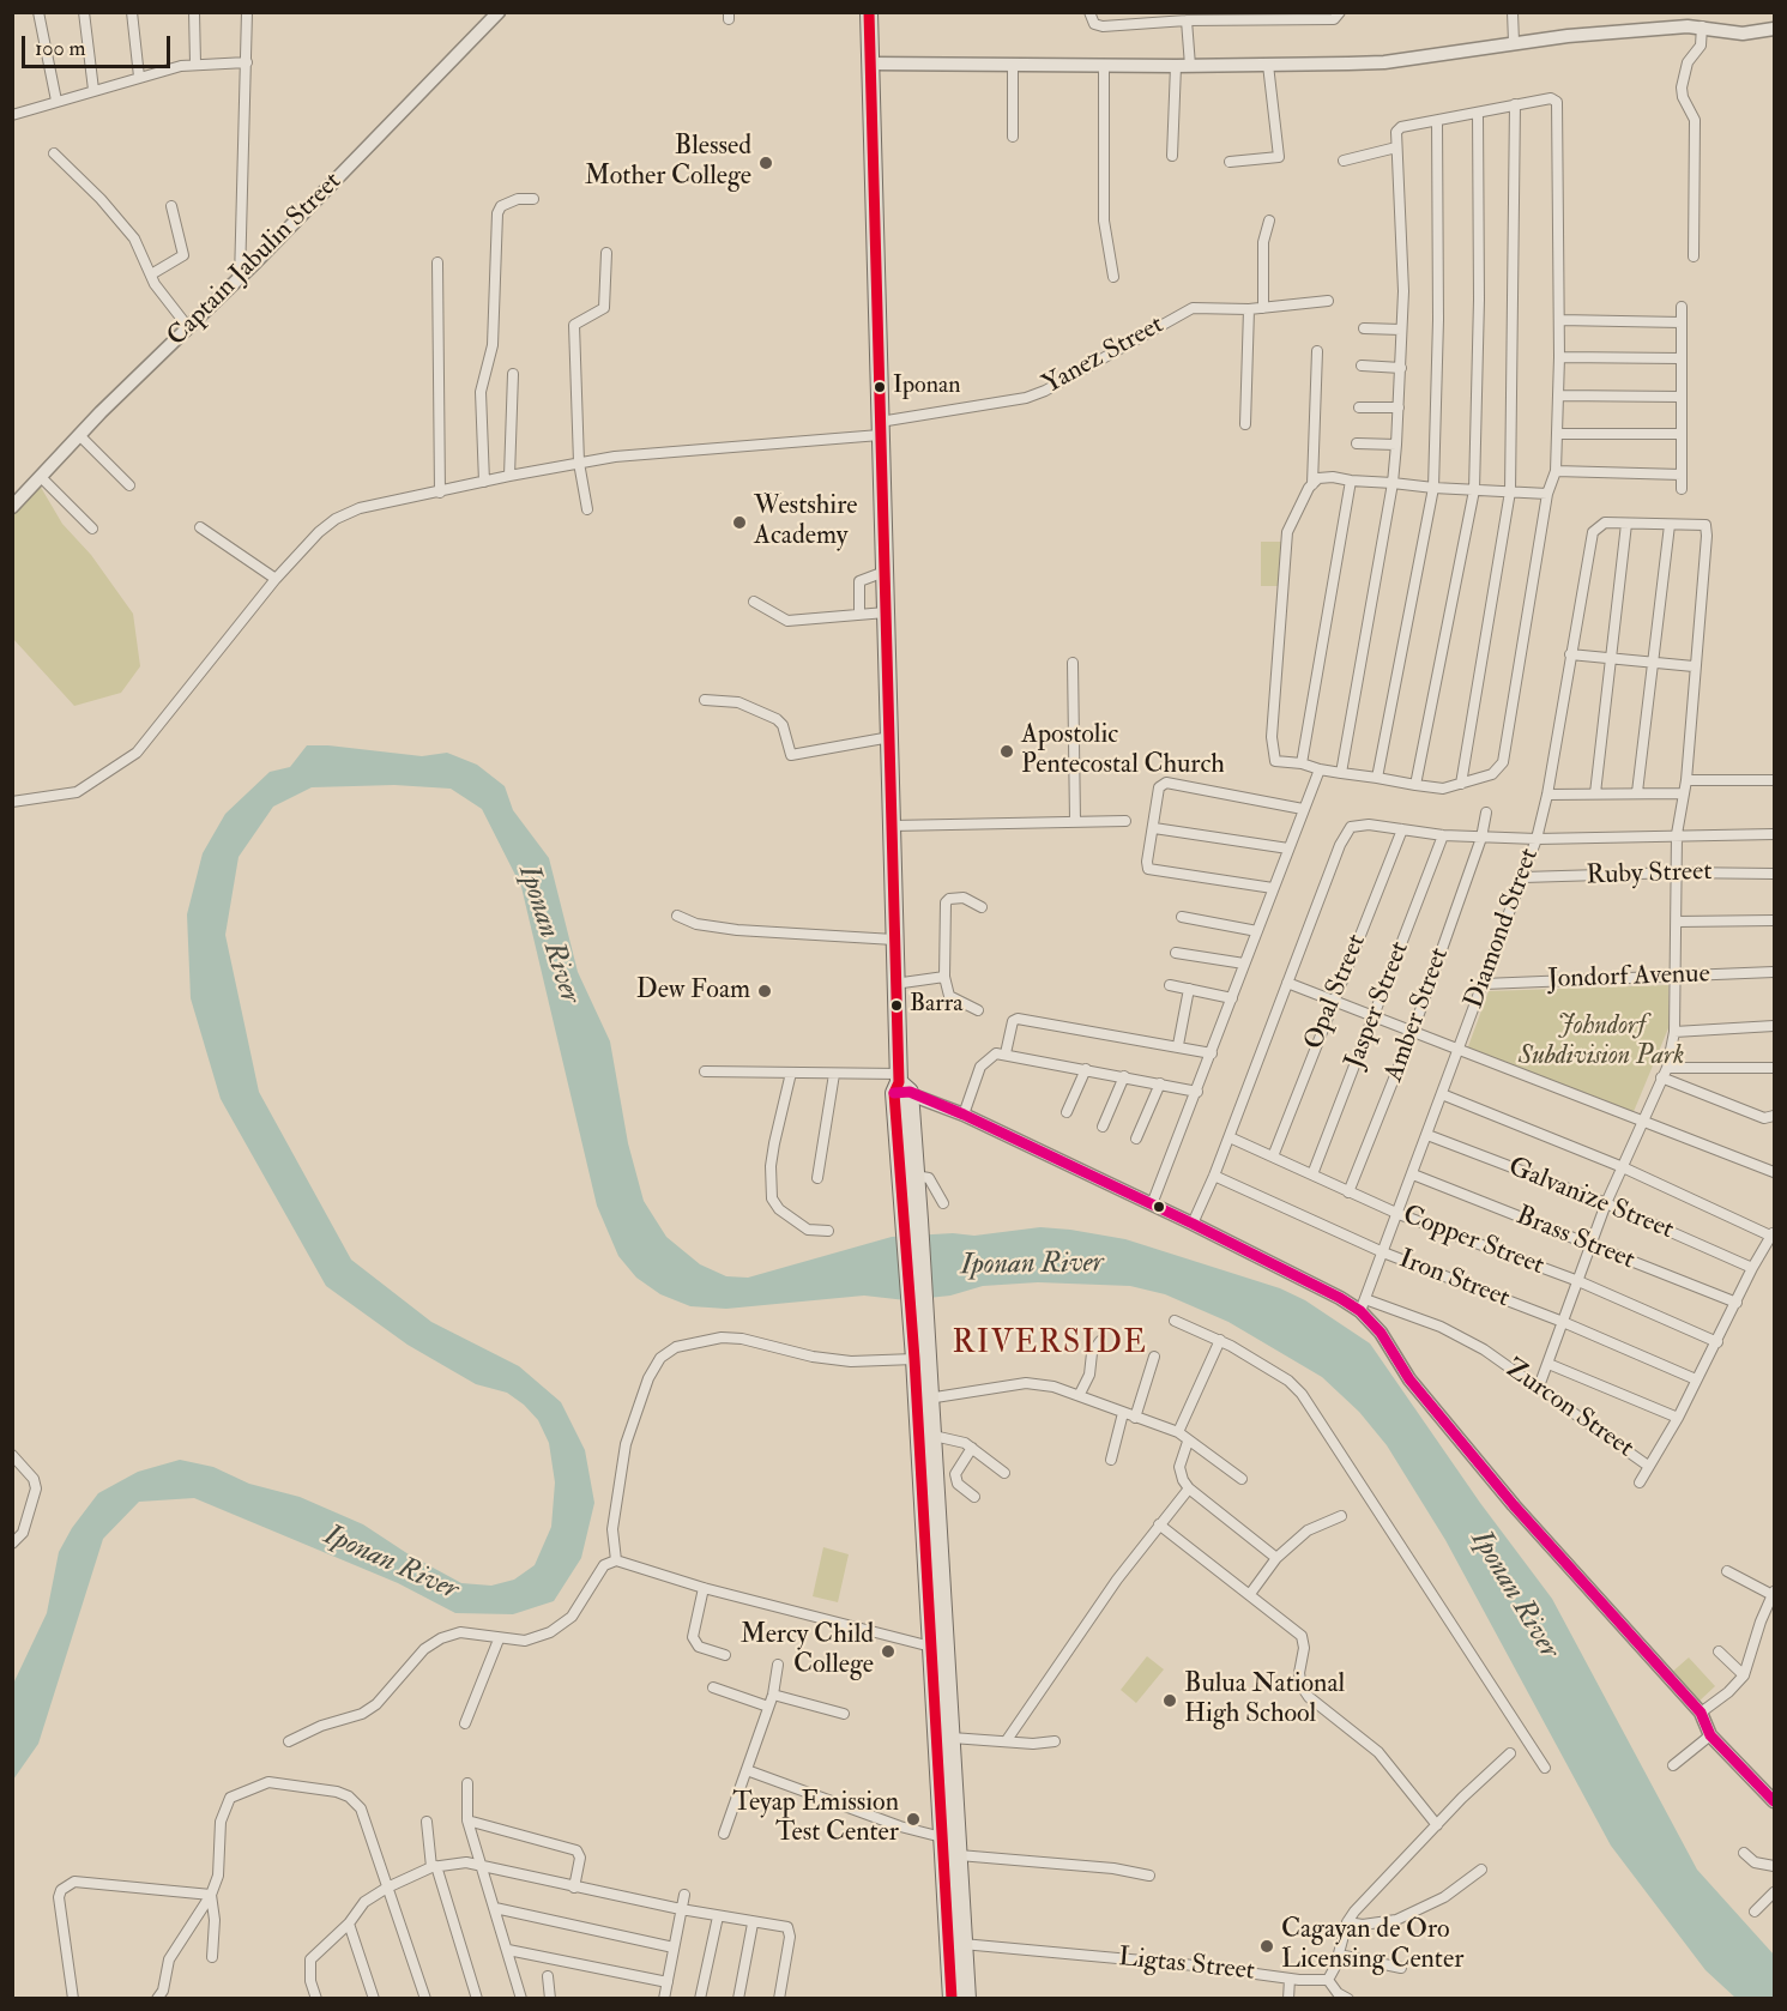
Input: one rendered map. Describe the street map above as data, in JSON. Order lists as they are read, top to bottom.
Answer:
{
  "streets": {
    "street": [
      "Captain Jabulin Street",
      "Yanez Street",
      "Ruby Street",
      "Diamond Street",
      "Jondorf Avenue",
      "Opal Street",
      "Jasper Street",
      "Amber Street",
      "Galvanize Street",
      "Brass Street",
      "Copper Street",
      "Iron Street",
      "Zurcon Street",
      "Ligtas Street"
    ]
  },
  "crossings": [
    ["Ruby Street", "Diamond Street"],
    ["Diamond Street", "Jondorf Avenue"],
    ["Diamond Street", "Galvanize Street"],
    ["Diamond Street", "Brass Street"],
    ["Diamond Street", "Copper Street"],
    ["Diamond Street", "Iron Street"],
    ["Diamond Street", "Zurcon Street"],
    ["Opal Street", "Copper Street"],
    ["Jasper Street", "Copper Street"],
    ["Amber Street", "Copper Street"],
    ["Galvanize Street", "Zurcon Street"],
    ["Brass Street", "Zurcon Street"],
    ["Copper Street", "Zurcon Street"],
    ["Iron Street", "Zurcon Street"]
  ],
  "districts": ["RIVERSIDE"],
  "water": ["Iponan River"],
  "parks": ["Johndorf Subdivision Park"],
  "places": [
    "Blessed Mother College",
    "Iponan",
    "Westshire Academy",
    "Apostolic Pentecostal Church",
    "Dew Foam",
    "Barra",
    "Mercy Child College",
    "Bulua National High School",
    "Teyap Emission Test Center",
    "Cagayan de Oro Licensing Center"
  ],
  "scale_bar": "100 m"
}
